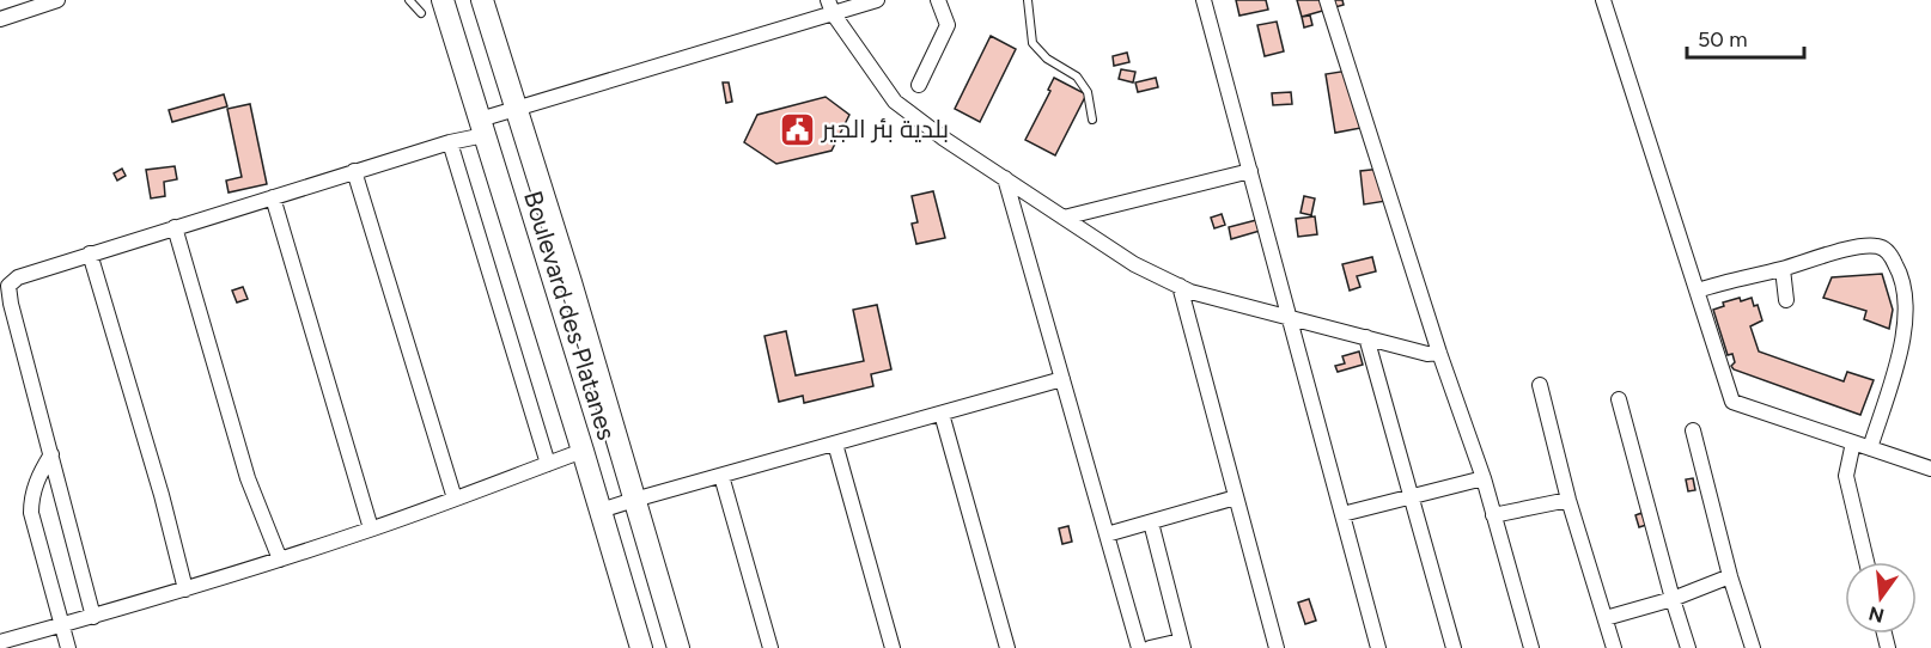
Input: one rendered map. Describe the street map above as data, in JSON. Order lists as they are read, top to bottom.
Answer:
{
  "streets": {
    "main road": ["Boulevard des Platanes"]
  },
  "places": {
    "public building": ["بلدية بئر الجير"]
  },
  "scale_bar": "50 m",
  "north": "bottom"
}
